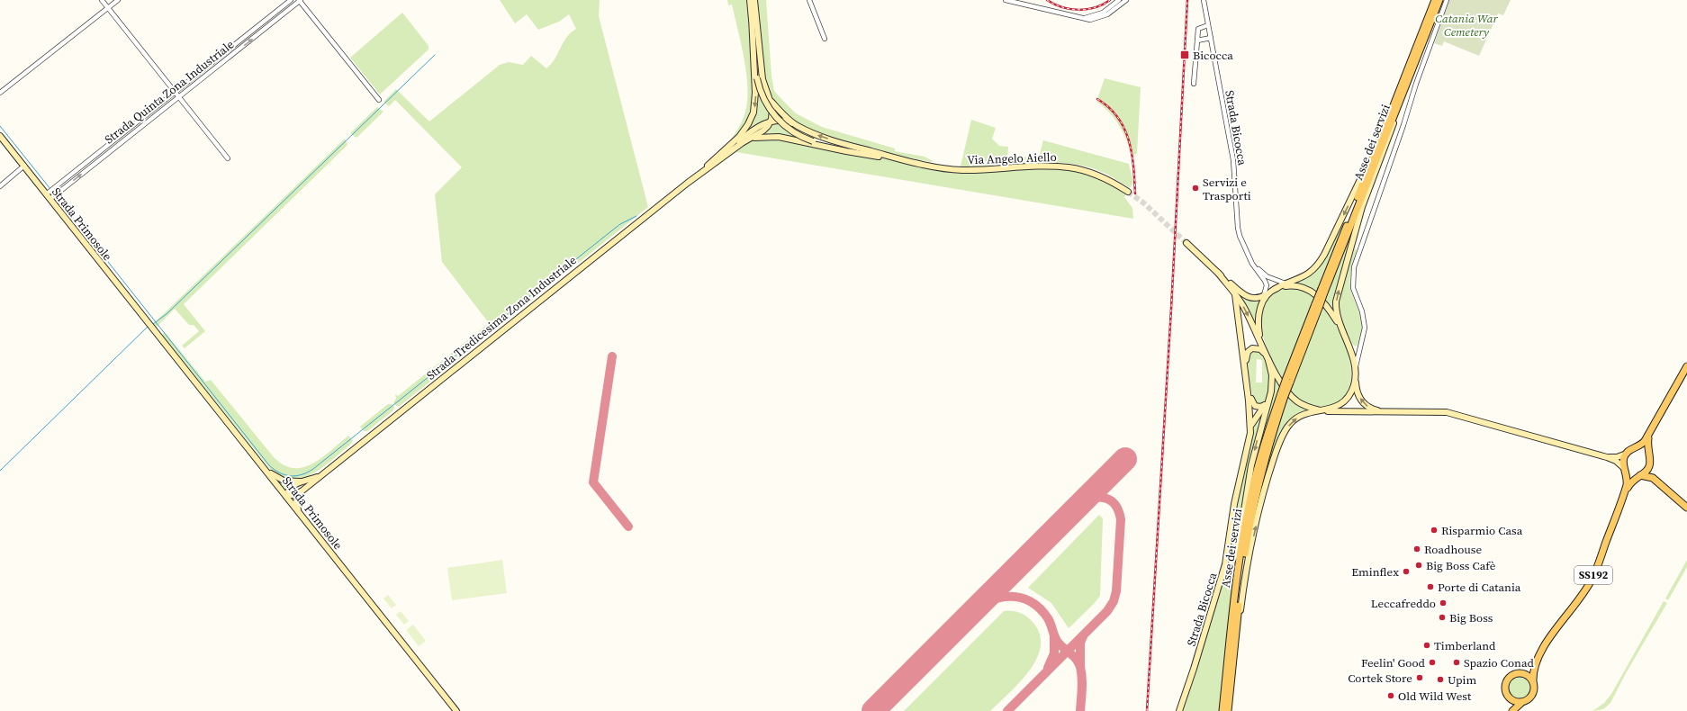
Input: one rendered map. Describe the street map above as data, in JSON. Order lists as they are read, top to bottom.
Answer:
{
  "streets": {
    "main road": [
      "Strada Bicocca",
      "Asse dei servizi",
      "Via Angelo Aiello",
      "Strada Primosole",
      "Strada Tredicesima Zona Industriale",
      "SS192"
    ],
    "street": ["Strada Quinta Zona Industriale"]
  },
  "crossings": [
    ["Strada Quinta Zona Industriale", "Strada Primosole"]
  ],
  "parks": ["Catania War Cemetery"],
  "places": {
    "transit": ["Bicocca"],
    "other": [
      "Servizi e Trasporti",
      "Risparmio Casa",
      "Roadhouse",
      "Big Boss Cafè",
      "Eminflex",
      "Porte di Catania",
      "Leccafreddo",
      "Big Boss",
      "Timberland",
      "Feelin' Good",
      "Spazio Conad",
      "Cortek Store",
      "Upim",
      "Old Wild West"
    ]
  }
}
